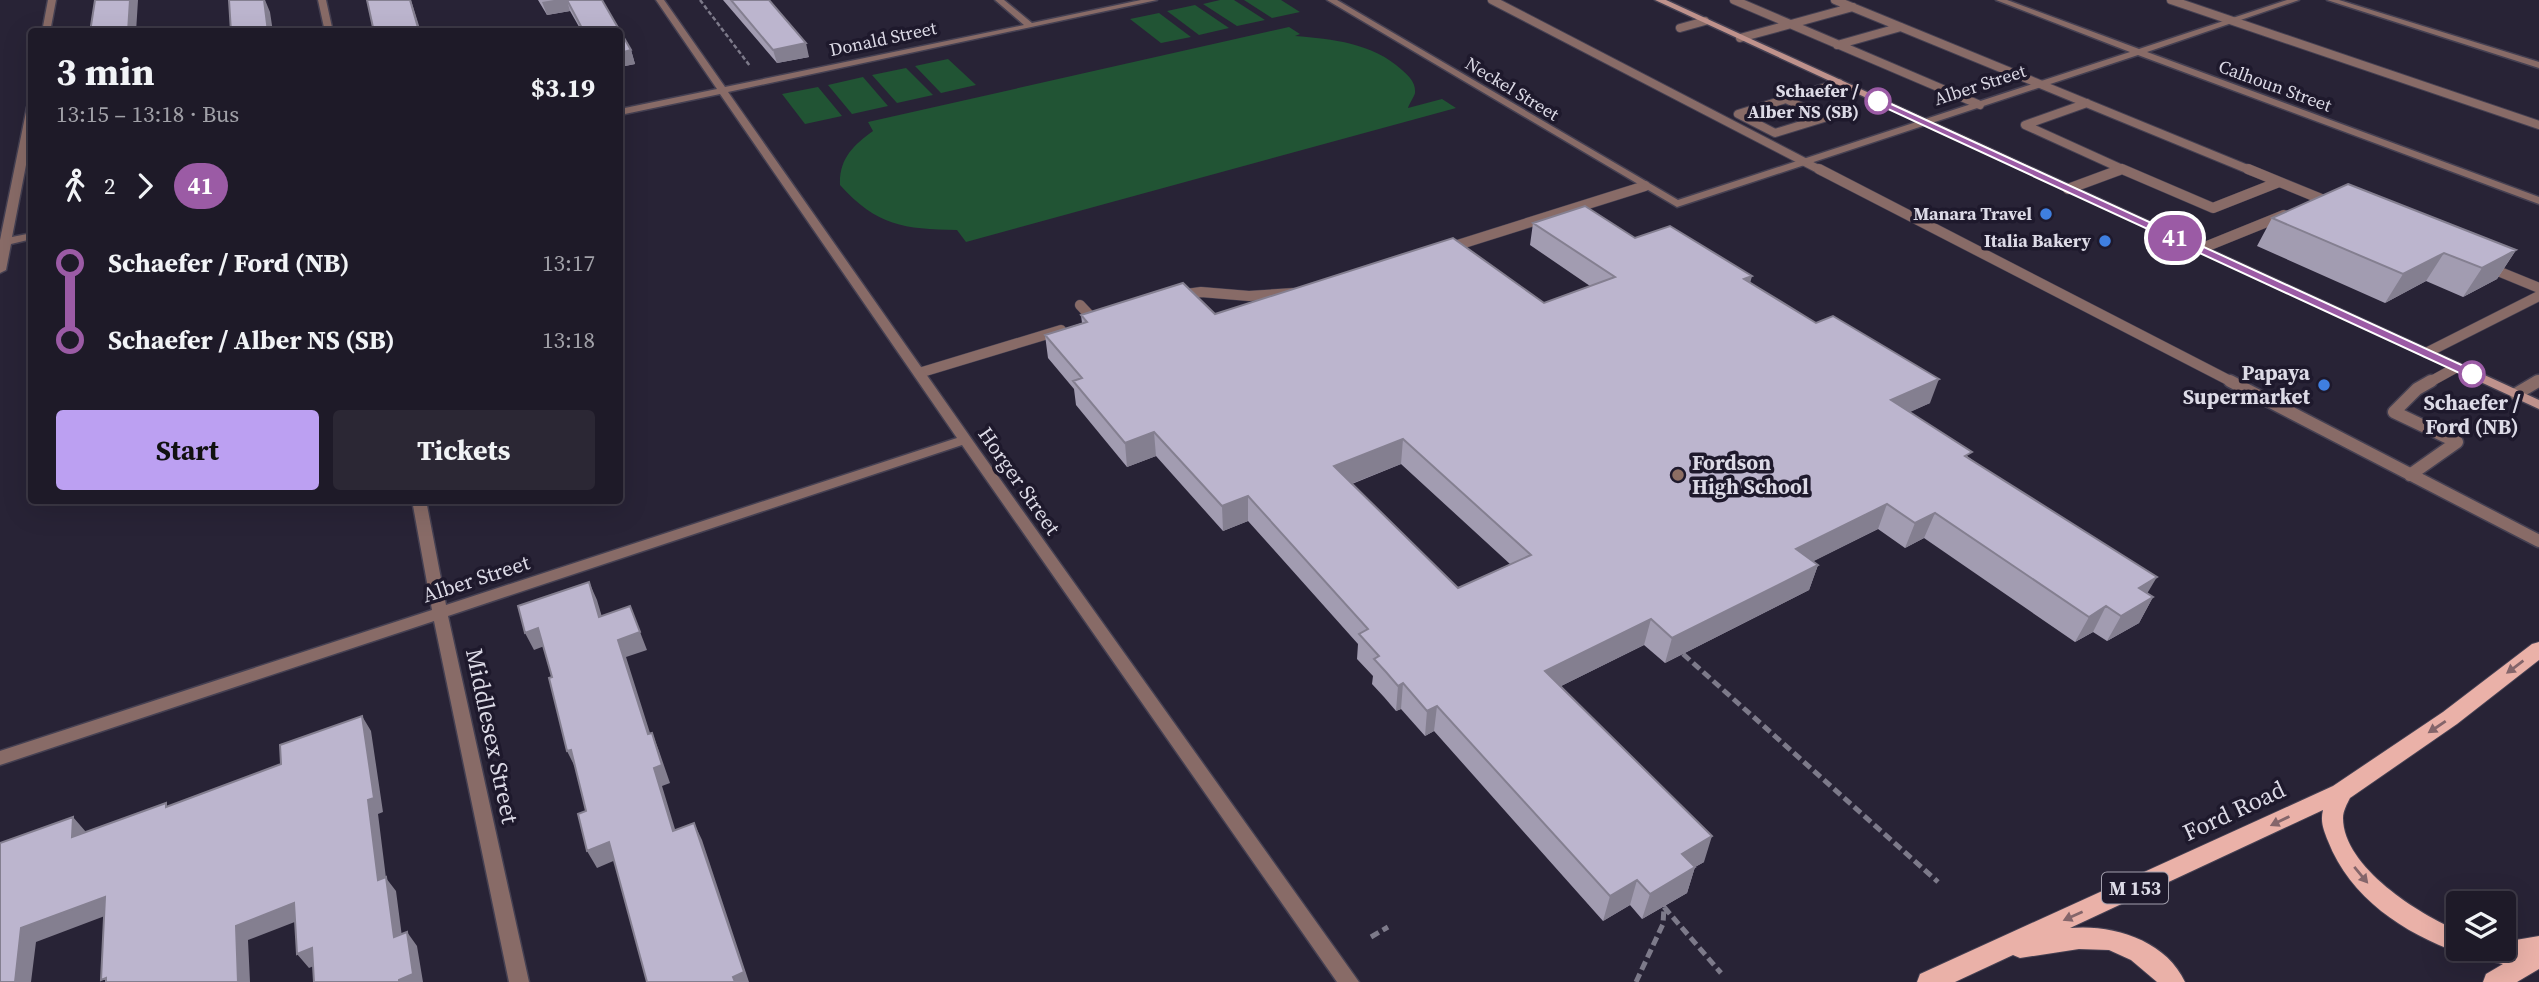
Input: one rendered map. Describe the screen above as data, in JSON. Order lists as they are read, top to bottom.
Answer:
{
  "streets": {
    "main road": ["Ford Road", "M 153"],
    "street": [
      "Donald Street",
      "Alber Street",
      "Calhoun Street",
      "Neckel Street",
      "Horger Street",
      "Middlesex Street"
    ]
  },
  "crossings": [
    ["Donald Street", "Horger Street"],
    ["Alber Street", "Calhoun Street"],
    ["Alber Street", "Neckel Street"],
    ["Alber Street", "Horger Street"],
    ["Alber Street", "Middlesex Street"]
  ],
  "one_way": ["Ford Road"],
  "places": [
    "Schaefer / Alber NS (SB)",
    "Manara Travel",
    "Italia Bakery",
    "Schaefer / Ford (NB)",
    "Papaya Supermarket",
    "Fordson High School"
  ],
  "lines": ["bus line 41"],
  "page": {
    "on_map": "41",
    "heading": ["3 min", "13:15 – 13:18 · Bus", "$3.19"],
    "legs": ["2", "41"],
    "list": [
      {
        "name": "Schaefer / Ford (NB)",
        "value": "13:17"
      },
      {
        "name": "Schaefer / Alber NS (SB)",
        "value": "13:18"
      }
    ],
    "buttons": ["Start", "Tickets"]
  }
}
